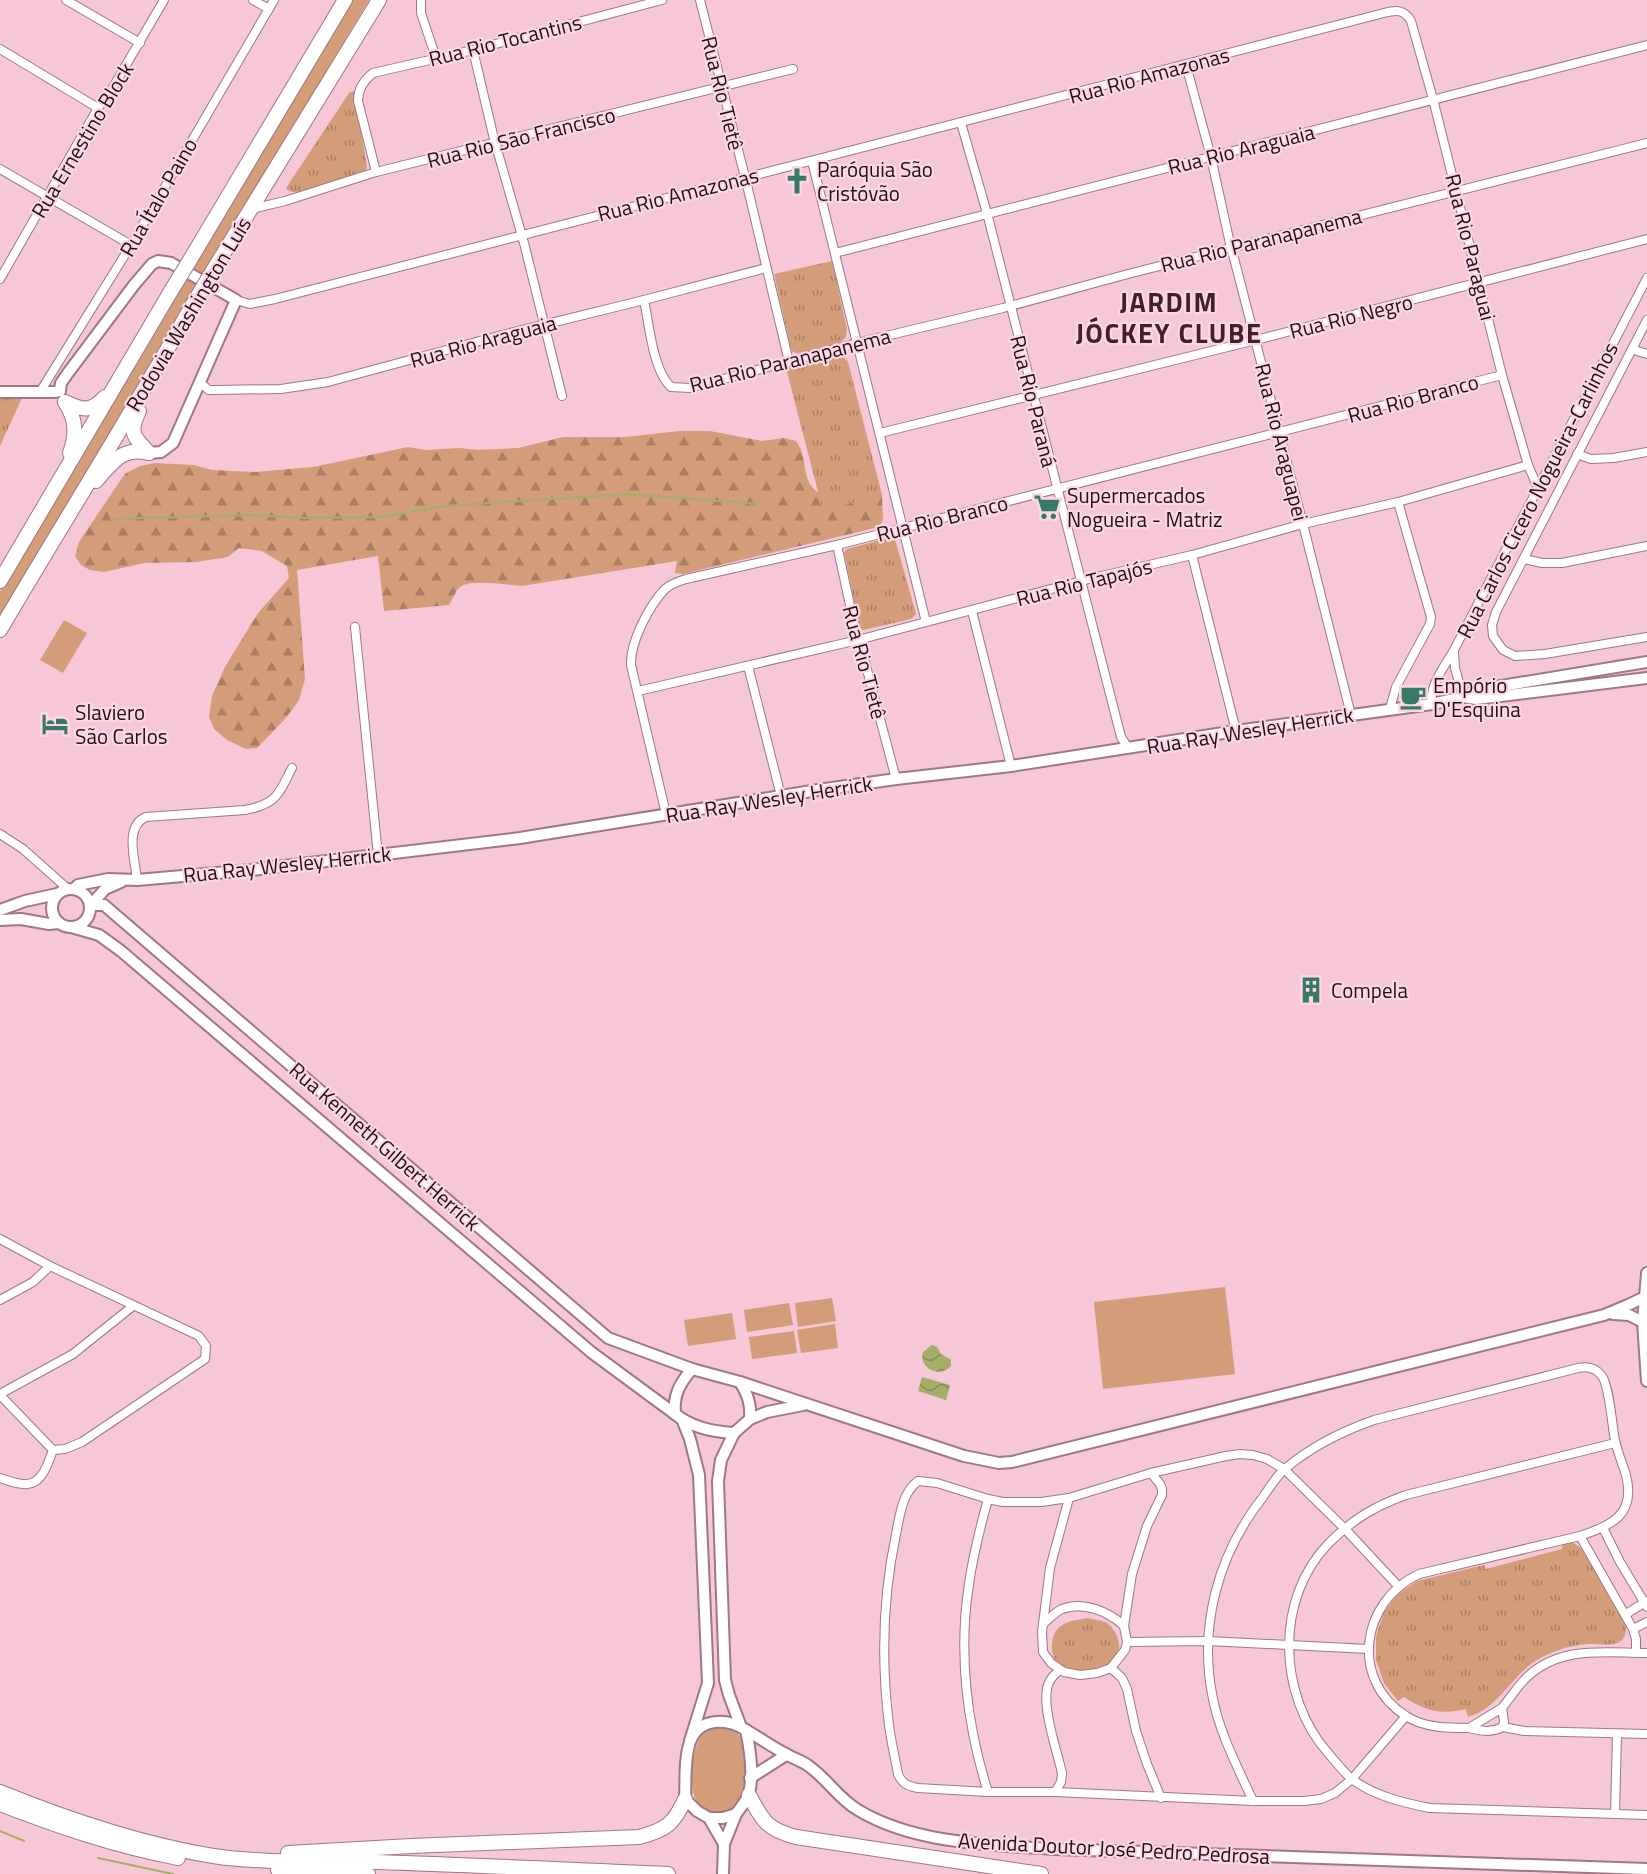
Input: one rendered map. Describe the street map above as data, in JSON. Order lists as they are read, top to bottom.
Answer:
{
  "streets": {
    "highway": ["Rodovia Washington Luís"],
    "street": [
      "Rua Rio Tocantins",
      "Rua Rio Amazonas",
      "Rua Rio Tietê",
      "Rua Rio São Francisco",
      "Rua Ernestino Block",
      "Rua Rio Araguaia",
      "Rua Ítalo Paino",
      "Rua Rio Paranapanema",
      "Rua Rio Paraguai",
      "Rua Rio Negro",
      "Rua Rio Branco",
      "Rua Rio Paraná",
      "Rua Rio Araguapei",
      "Rua Carlos Cicero Nogueira-Carlinhos",
      "Rua Rio Tapajós",
      "Rua Ray Wesley Herrick",
      "Rua Kenneth Gilbert Herrick",
      "Avenida Doutor José Pedro Pedrosa"
    ]
  },
  "crossings": [
    ["Rua Rio Tocantins", "Rua Rio São Francisco"],
    ["Rua Rio Amazonas", "Rua Rio Tietê"],
    ["Rua Rio Amazonas", "Rua Rio Paraguai"],
    ["Rua Rio Amazonas", "Rua Rio Paraná"],
    ["Rua Rio Amazonas", "Rua Rio Araguapei"],
    ["Rua Rio Tietê", "Rua Rio São Francisco"],
    ["Rua Rio Tietê", "Rua Rio Araguaia"],
    ["Rua Rio Tietê", "Rua Rio Paranapanema"],
    ["Rua Rio Tietê", "Rua Rio Branco"],
    ["Rua Rio Tietê", "Rua Rio Tapajós"],
    ["Rua Rio Tietê", "Rua Ray Wesley Herrick"],
    ["Rua Rio São Francisco", "Rodovia Washington Luís"],
    ["Rua Rio Araguaia", "Rua Rio Paranapanema"],
    ["Rua Rio Araguaia", "Rua Rio Paraguai"],
    ["Rua Rio Araguaia", "Rua Rio Paraná"],
    ["Rua Rio Araguaia", "Rua Rio Araguapei"],
    ["Rua Rio Paranapanema", "Rua Rio Paraguai"],
    ["Rua Rio Paranapanema", "Rua Rio Paraná"],
    ["Rua Rio Paranapanema", "Rua Rio Araguapei"],
    ["Rua Rio Paraguai", "Rua Rio Negro"],
    ["Rua Rio Paraguai", "Rua Rio Branco"],
    ["Rua Rio Paraguai", "Rua Carlos Cicero Nogueira-Carlinhos"],
    ["Rua Rio Paraguai", "Rua Rio Tapajós"],
    ["Rua Rio Negro", "Rua Rio Paraná"],
    ["Rua Rio Negro", "Rua Rio Araguapei"],
    ["Rua Rio Branco", "Rua Rio Paraná"],
    ["Rua Rio Branco", "Rua Rio Araguapei"],
    ["Rua Rio Branco", "Rua Rio Tapajós"],
    ["Rua Rio Branco", "Rua Ray Wesley Herrick"],
    ["Rua Rio Paraná", "Rua Rio Tapajós"],
    ["Rua Rio Paraná", "Rua Ray Wesley Herrick"],
    ["Rua Rio Araguapei", "Rua Rio Tapajós"],
    ["Rua Rio Araguapei", "Rua Ray Wesley Herrick"],
    ["Rua Carlos Cicero Nogueira-Carlinhos", "Rua Ray Wesley Herrick"],
    ["Rua Ray Wesley Herrick", "Rua Kenneth Gilbert Herrick"]
  ],
  "districts": ["JARDIM JÓCKEY CLUBE"],
  "places": {
    "church": ["Paróquia São Cristóvão"],
    "supermarket": ["Supermercados Nogueira - Matriz"],
    "cafe": ["Empório D'Esquina"],
    "hotel": ["Slaviero São Carlos"],
    "building": ["Compela"]
  }
}
